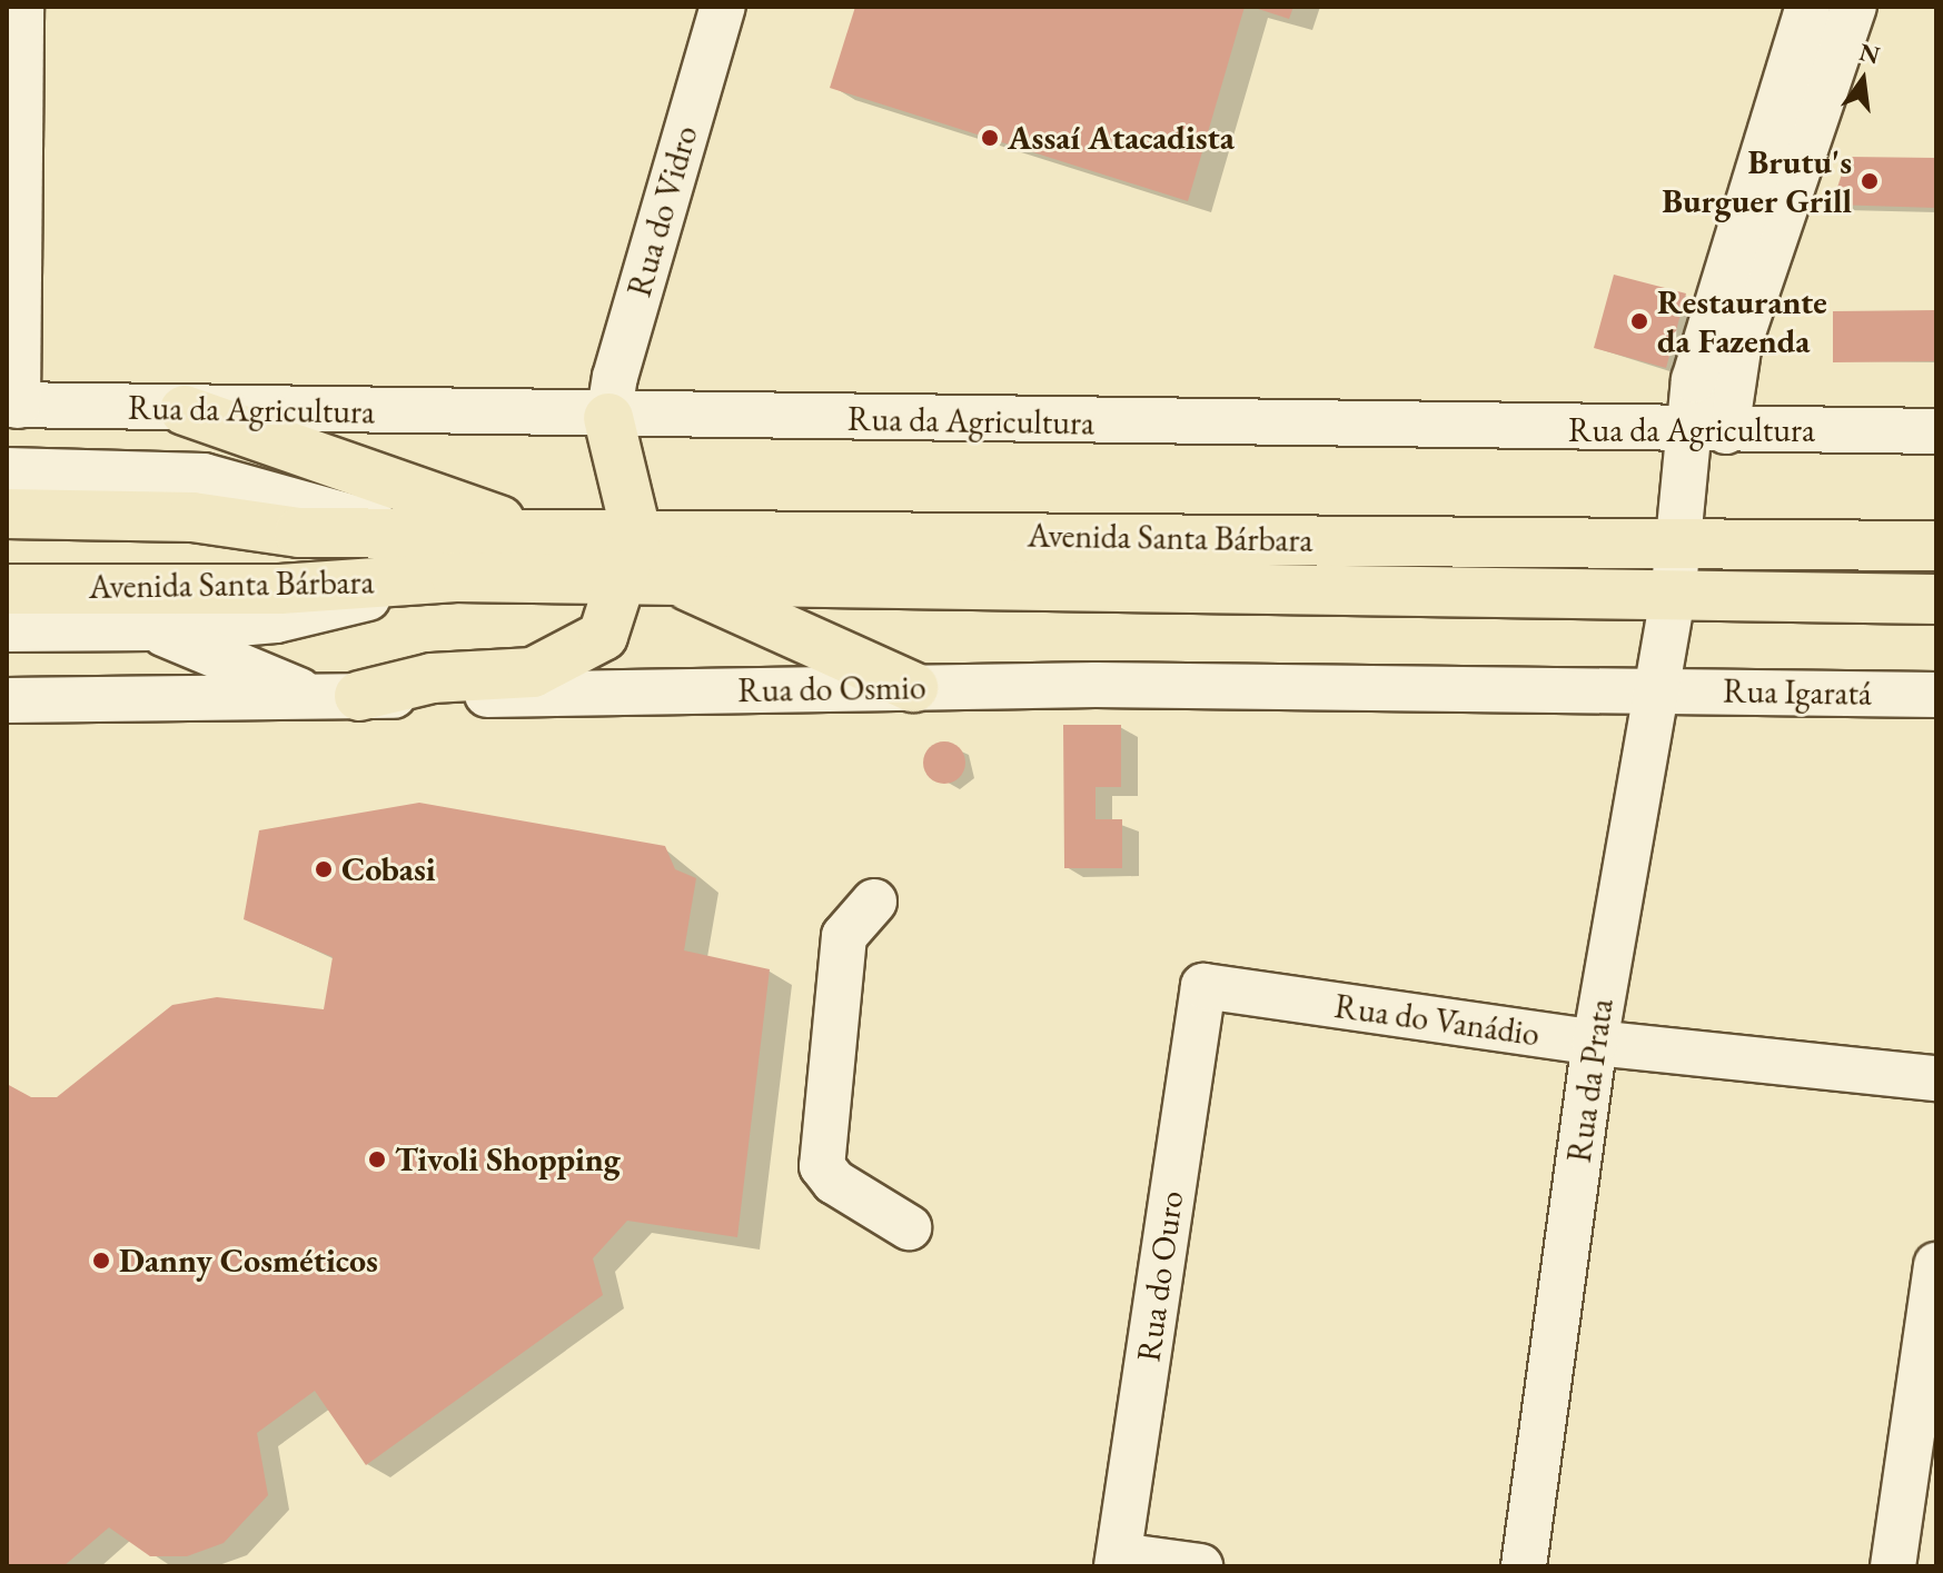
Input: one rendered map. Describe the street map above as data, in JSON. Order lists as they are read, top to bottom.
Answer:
{
  "streets": {
    "main road": ["Avenida Santa Bárbara"],
    "street": [
      "Rua do Vidro",
      "Rua da Agricultura",
      "Rua do Osmio",
      "Rua Igaratá",
      "Rua do Vanádio",
      "Rua da Prata",
      "Rua do Ouro"
    ]
  },
  "crossings": [
    ["Rua do Vidro", "Rua da Agricultura"],
    ["Rua da Agricultura", "Rua da Prata"],
    ["Avenida Santa Bárbara", "Rua do Osmio"],
    ["Avenida Santa Bárbara", "Rua da Prata"],
    ["Rua do Osmio", "Rua Igaratá"],
    ["Rua do Osmio", "Rua da Prata"],
    ["Rua Igaratá", "Rua da Prata"],
    ["Rua do Vanádio", "Rua da Prata"],
    ["Rua do Vanádio", "Rua do Ouro"]
  ],
  "places": [
    "Assaí Atacadista",
    "Brutu's Burguer Grill",
    "Restaurante da Fazenda",
    "Cobasi",
    "Tivoli Shopping",
    "Danny Cosméticos"
  ],
  "north": "top"
}
